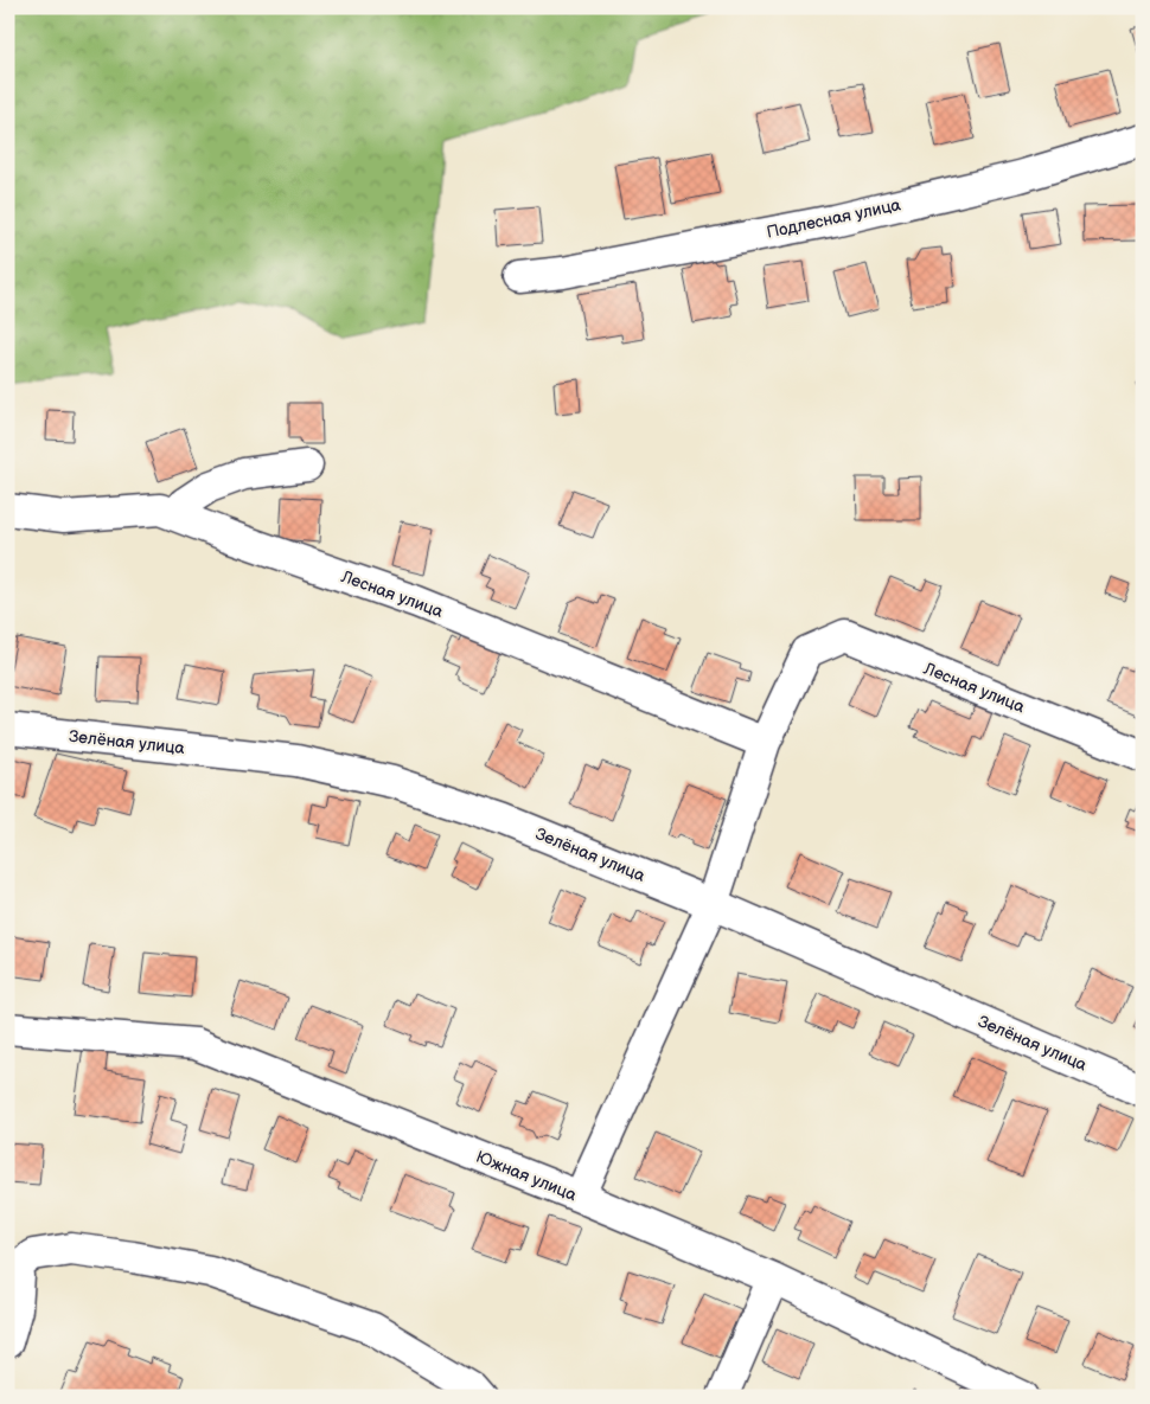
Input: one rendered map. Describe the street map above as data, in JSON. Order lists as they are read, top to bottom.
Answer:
{
  "streets": {
    "street": [
      "Подлесная улица",
      "Лесная улица",
      "Зелёная улица",
      "Южная улица"
    ]
  }
}
